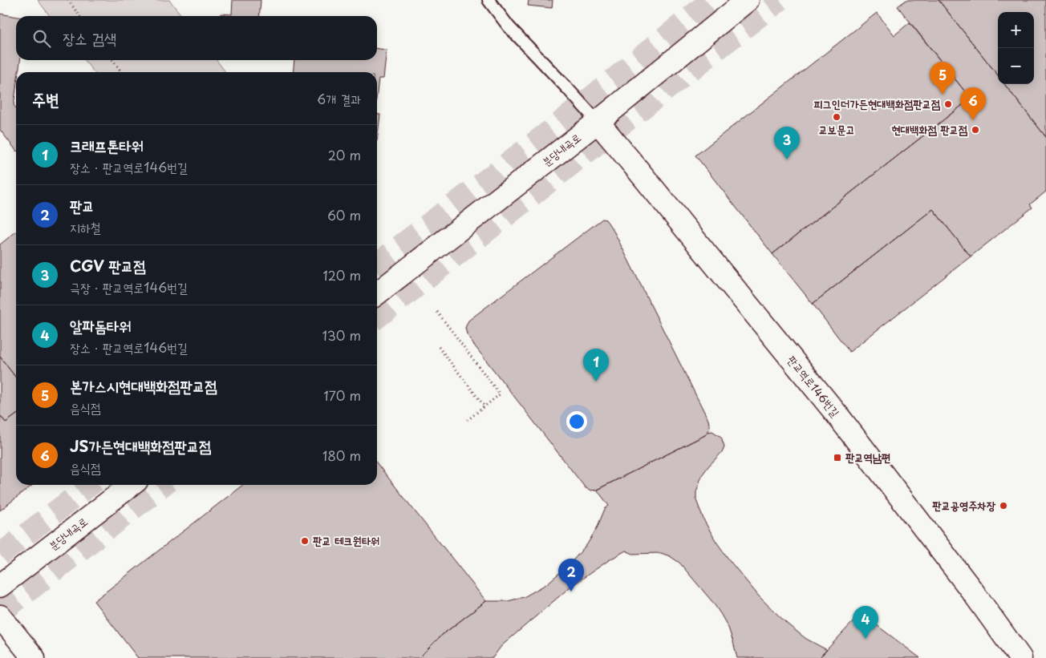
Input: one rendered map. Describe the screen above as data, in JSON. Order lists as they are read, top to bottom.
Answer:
{
  "streets": {
    "street": ["분당내곡로", "판교역로146번길"]
  },
  "crossings": [
    ["분당내곡로", "판교역로146번길"]
  ],
  "places": {
    "other": [
      "피그인더가든현대백화점판교점",
      "교보문고",
      "현대백화점 판교점",
      "판교공영주차장",
      "판교 테크원타워"
    ],
    "transit": ["판교역남편"]
  },
  "page": {
    "map_buttons": ["+", "−"],
    "search": "장소 검색",
    "pins": [
      "5",
      "6",
      "3",
      "1",
      "2",
      "4"
    ],
    "heading": ["주변", "6개 결과"],
    "list": [
      {
        "mark": "1",
        "name": "크래프톤타워",
        "note": "장소 · 판교역로146번길",
        "value": "20 m"
      },
      {
        "mark": "2",
        "name": "판교",
        "note": "지하철",
        "value": "60 m"
      },
      {
        "mark": "3",
        "name": "CGV 판교점",
        "note": "극장 · 판교역로146번길",
        "value": "120 m"
      },
      {
        "mark": "4",
        "name": "알파돔타워",
        "note": "장소 · 판교역로146번길",
        "value": "130 m"
      },
      {
        "mark": "5",
        "name": "본가스시현대백화점판교점",
        "note": "음식점",
        "value": "170 m"
      },
      {
        "mark": "6",
        "name": "JS가든현대백화점판교점",
        "note": "음식점",
        "value": "180 m"
      }
    ]
  }
}
